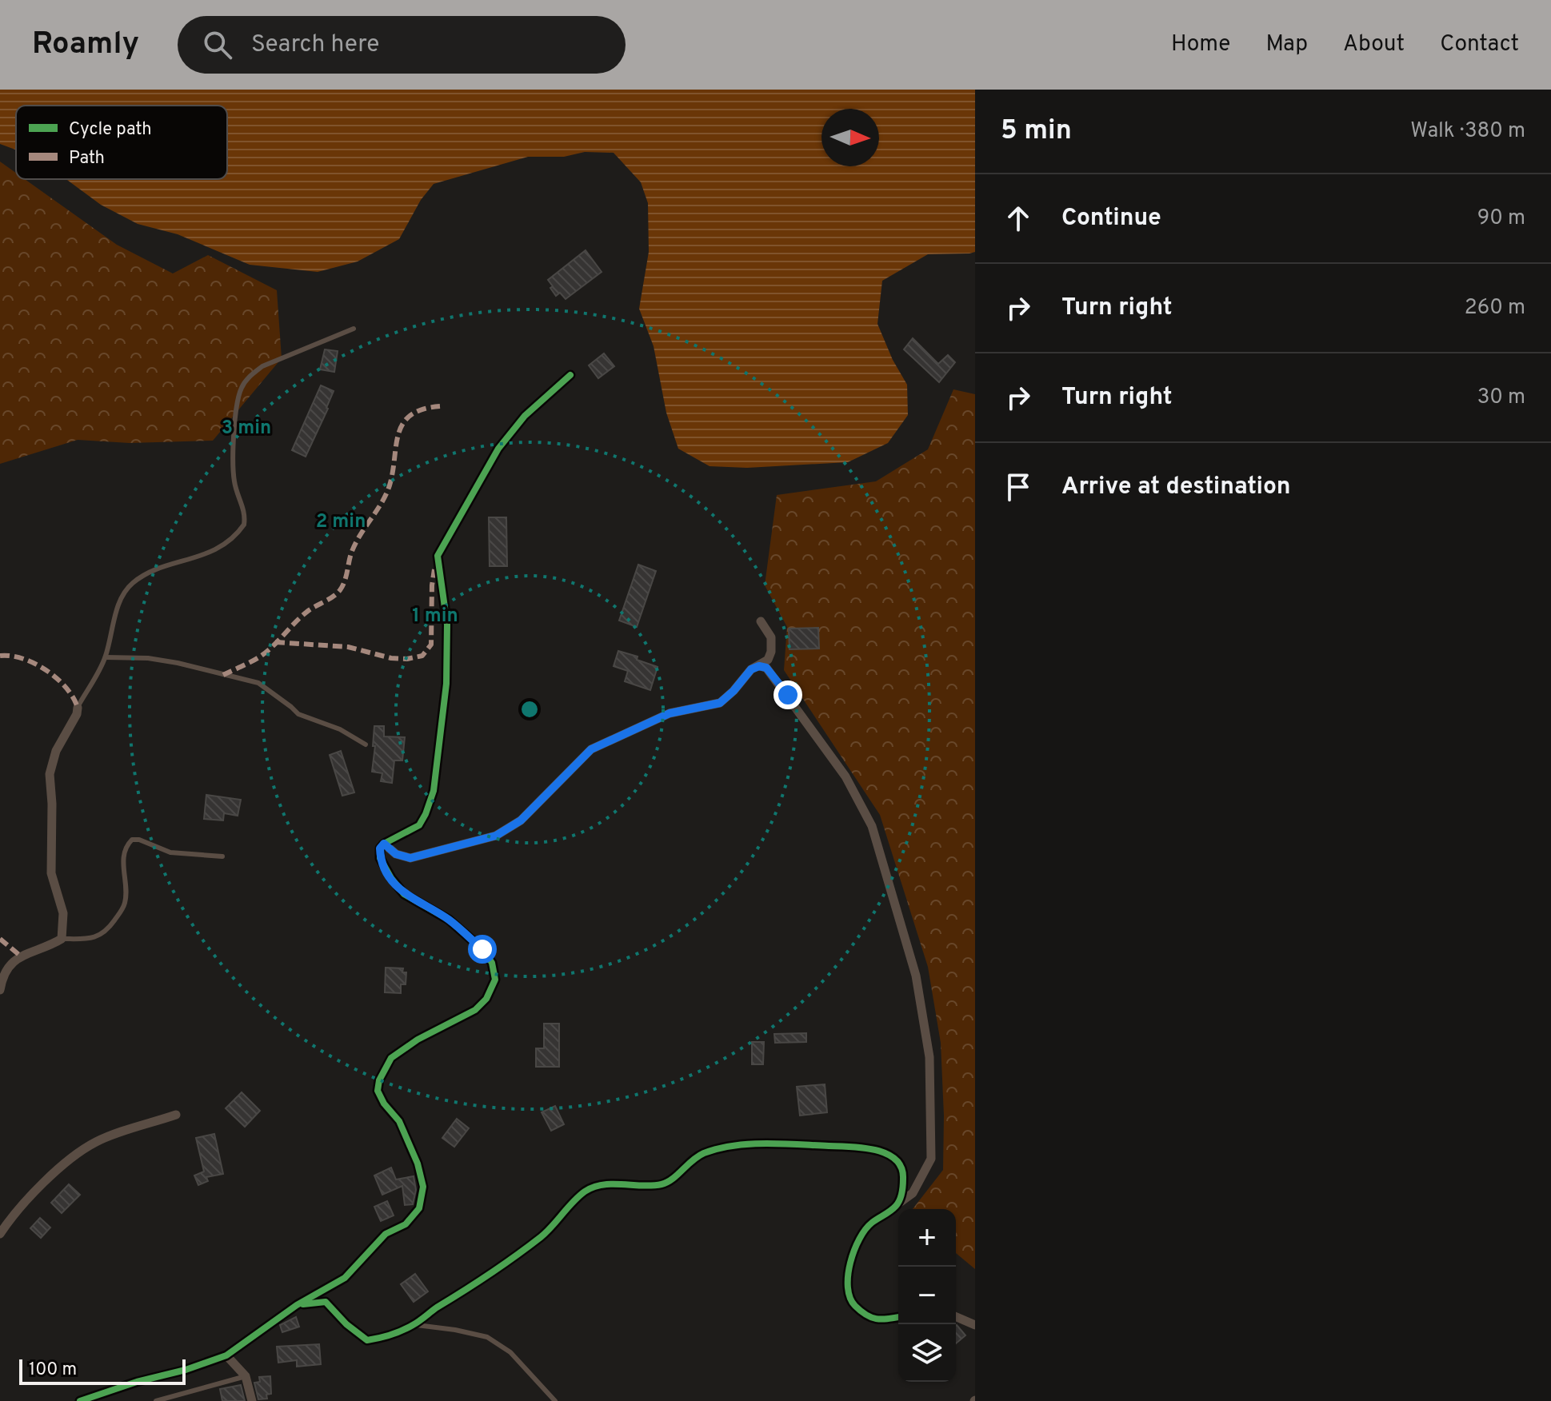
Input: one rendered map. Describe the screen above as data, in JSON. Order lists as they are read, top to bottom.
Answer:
{
  "legend": ["Cycle path", "Path"],
  "scale_bar": "100 m",
  "north": "right",
  "page": {
    "header": "Roamly",
    "search": "Search here",
    "nav": [
      "Home",
      "Map",
      "About",
      "Contact"
    ],
    "heading": ["5 min", "Walk · 380 m"],
    "list": [
      ["Continue", "90 m"],
      ["Turn right", "260 m"],
      ["Turn right", "30 m"],
      "Arrive at destination"
    ],
    "map_buttons": ["+", "−"],
    "scale": "100 m"
  },
  "rings": ["3 min", "2 min", "1 min"]
}
